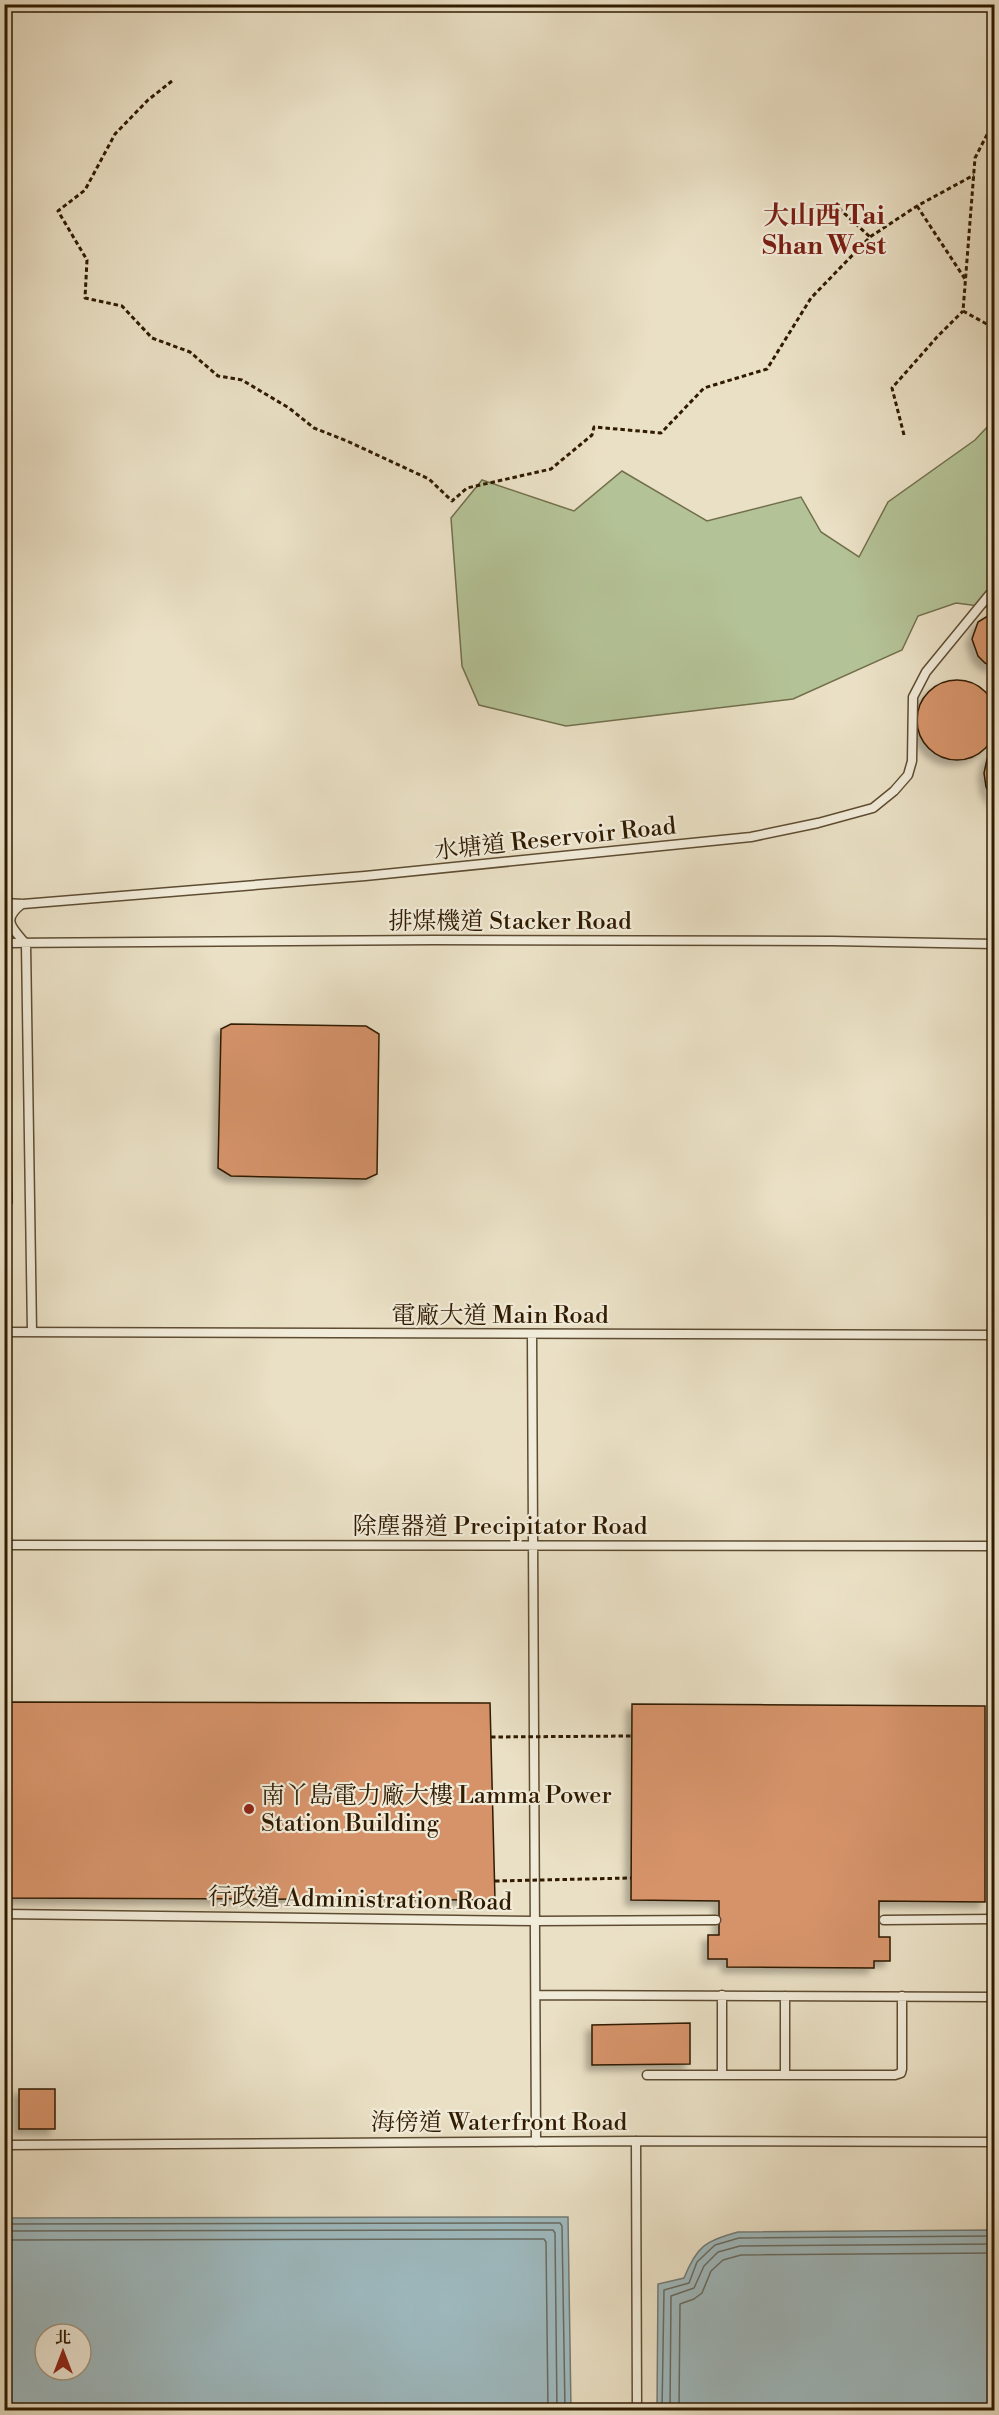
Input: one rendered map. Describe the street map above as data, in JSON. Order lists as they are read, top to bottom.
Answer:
{
  "streets": {
    "lane": [
      "水塘道 Reservoir Road",
      "排煤機道 Stacker Road",
      "電廠大道 Main Road",
      "除塵器道 Precipitator Road",
      "行政道 Administration Road",
      "海傍道 Waterfront Road"
    ]
  },
  "districts": ["大山西 Tai Shan West"],
  "places": ["南丫島電力廠大樓 Lamma Power Station Building"],
  "north": "top"
}
